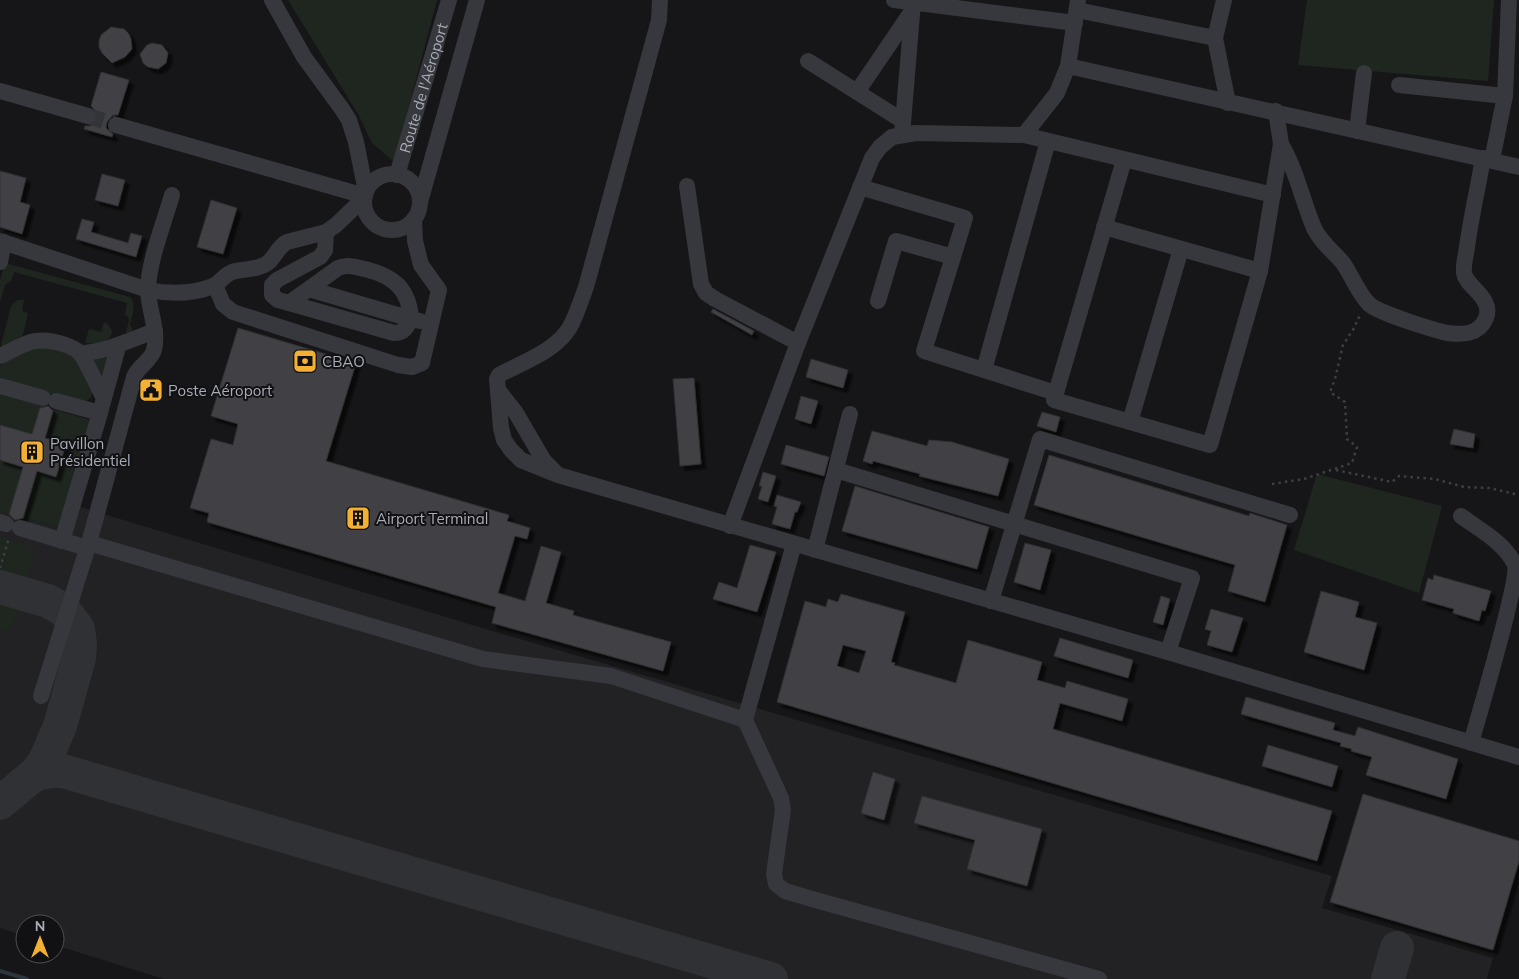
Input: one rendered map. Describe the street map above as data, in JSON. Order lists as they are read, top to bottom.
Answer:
{
  "streets": {
    "street": ["Route de l'Aéroport"]
  },
  "places": {
    "bank": ["CBAO"],
    "public building": ["Poste Aéroport"],
    "building": ["Pavillon Présidentiel", "Airport Terminal"]
  },
  "north": "top"
}
